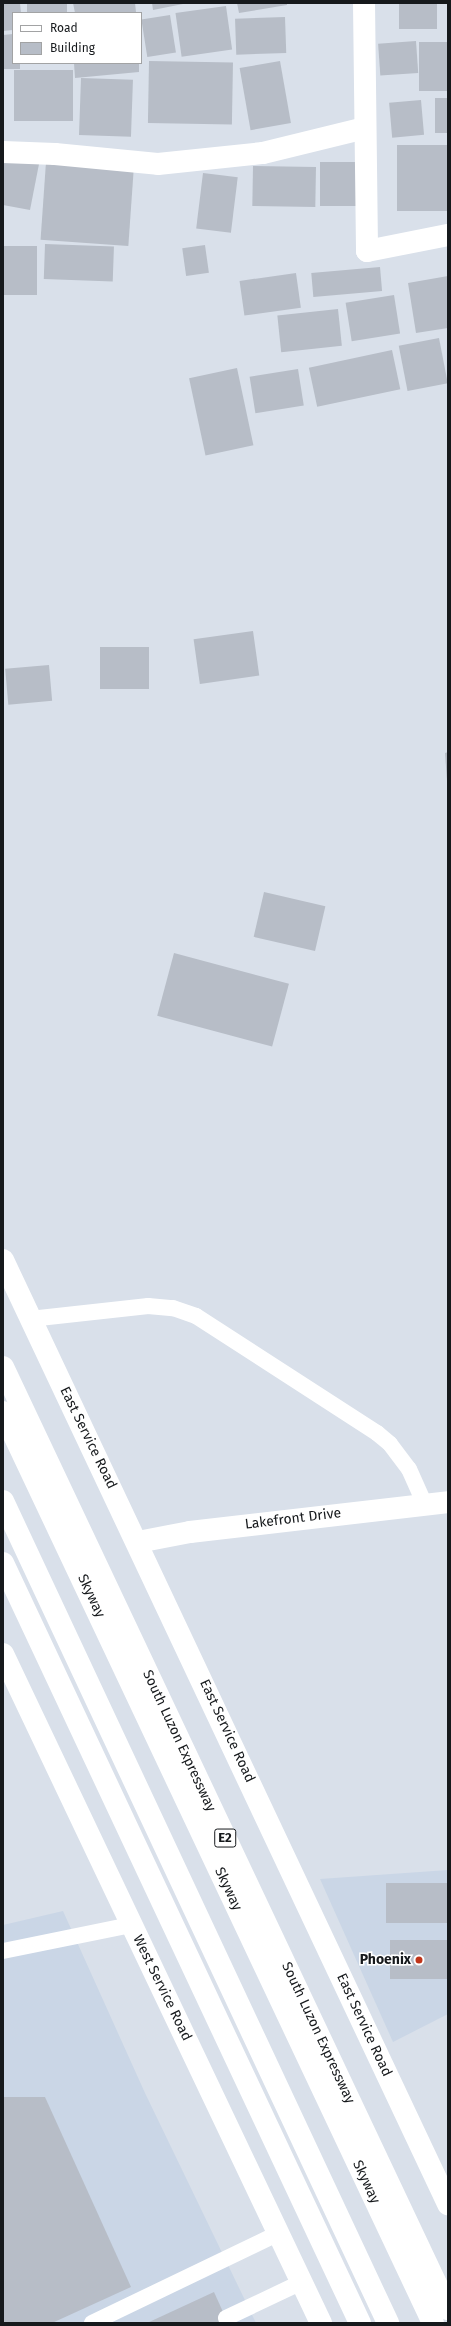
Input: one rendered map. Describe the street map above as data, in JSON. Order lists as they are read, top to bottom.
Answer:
{
  "streets": {
    "main road": [
      "East Service Road",
      "Lakefront Drive",
      "Skyway",
      "South Luzon Expressway",
      "E2",
      "West Service Road"
    ]
  },
  "crossings": [
    ["East Service Road", "Lakefront Drive"]
  ],
  "places": ["Phoenix"],
  "legend": ["Road", "Building"]
}
